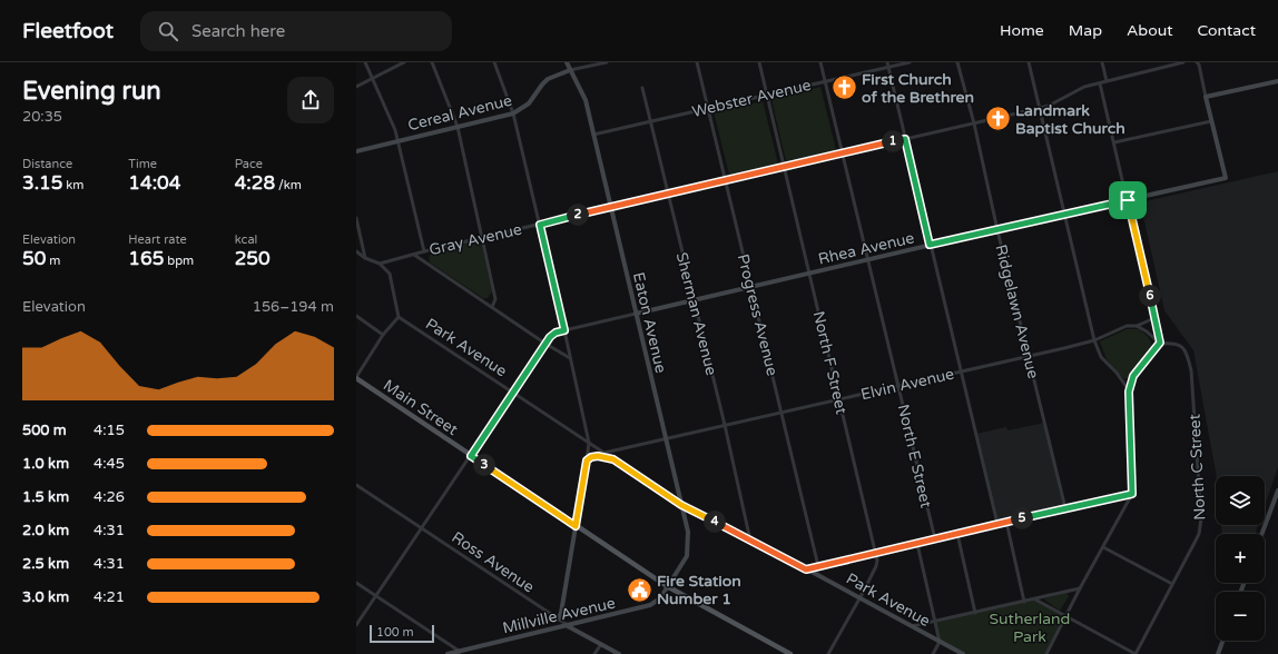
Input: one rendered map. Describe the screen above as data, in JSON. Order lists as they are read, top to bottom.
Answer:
{
  "streets": {
    "main road": [
      "Cereal Avenue",
      "Rhea Avenue",
      "Eaton Avenue",
      "Park Avenue",
      "Main Street",
      "Ross Avenue",
      "Millville Avenue"
    ],
    "street": [
      "Webster Avenue",
      "Gray Avenue",
      "Ridgelawn Avenue",
      "Sherman Avenue",
      "Progress Avenue",
      "North F Street",
      "Elvin Avenue",
      "North E Street",
      "North C Street"
    ]
  },
  "crossings": [
    ["Webster Avenue", "Sherman Avenue"],
    ["Webster Avenue", "Progress Avenue"],
    ["Webster Avenue", "Eaton Avenue"],
    ["Webster Avenue", "North F Street"],
    ["Webster Avenue", "North E Street"],
    ["Cereal Avenue", "Eaton Avenue"],
    ["Gray Avenue", "Ridgelawn Avenue"],
    ["Gray Avenue", "Sherman Avenue"],
    ["Gray Avenue", "Progress Avenue"],
    ["Gray Avenue", "Eaton Avenue"],
    ["Gray Avenue", "North F Street"],
    ["Gray Avenue", "North E Street"],
    ["Rhea Avenue", "Ridgelawn Avenue"],
    ["Rhea Avenue", "Sherman Avenue"],
    ["Rhea Avenue", "Progress Avenue"],
    ["Rhea Avenue", "Eaton Avenue"],
    ["Rhea Avenue", "North F Street"],
    ["Rhea Avenue", "North E Street"],
    ["Ridgelawn Avenue", "Elvin Avenue"],
    ["Sherman Avenue", "Park Avenue"],
    ["Sherman Avenue", "Elvin Avenue"],
    ["Progress Avenue", "Elvin Avenue"],
    ["Eaton Avenue", "Park Avenue"],
    ["Eaton Avenue", "Elvin Avenue"],
    ["Eaton Avenue", "Main Street"],
    ["Eaton Avenue", "Millville Avenue"],
    ["Park Avenue", "North F Street"],
    ["Park Avenue", "Elvin Avenue"],
    ["North F Street", "Elvin Avenue"],
    ["Elvin Avenue", "North E Street"],
    ["Elvin Avenue", "North C Street"],
    ["Main Street", "Millville Avenue"],
    ["Ross Avenue", "Millville Avenue"]
  ],
  "parks": ["Sutherland Park"],
  "places": {
    "church": ["First Church of the Brethren", "Landmark Baptist Church"],
    "public building": ["Fire Station Number 1"]
  },
  "scale_bar": "100 m",
  "page": {
    "header": "Fleetfoot",
    "search": "Search here",
    "nav": [
      "Home",
      "Map",
      "About",
      "Contact"
    ],
    "heading": ["Evening run", "20:35"],
    "pins": [
      "1",
      "2",
      "6",
      "3",
      "5",
      "4"
    ],
    "stats": [
      ["Distance", "3.15 km"],
      ["Time", "14:04"],
      ["Pace", "4:28 /km"],
      ["Elevation", "50 m"],
      ["Heart rate", "165 bpm"],
      ["kcal", "250"]
    ],
    "chart": ["Elevation", "156–194 m"],
    "list": [
      {
        "name": "500 m",
        "note": "4:15"
      },
      {
        "name": "1.0 km",
        "note": "4:45"
      },
      {
        "name": "1.5 km",
        "note": "4:26"
      },
      {
        "name": "2.0 km",
        "note": "4:31"
      },
      {
        "name": "2.5 km",
        "note": "4:31"
      },
      {
        "name": "3.0 km",
        "note": "4:21"
      }
    ],
    "map_buttons": ["+", "−"],
    "scale": "100 m"
  }
}
